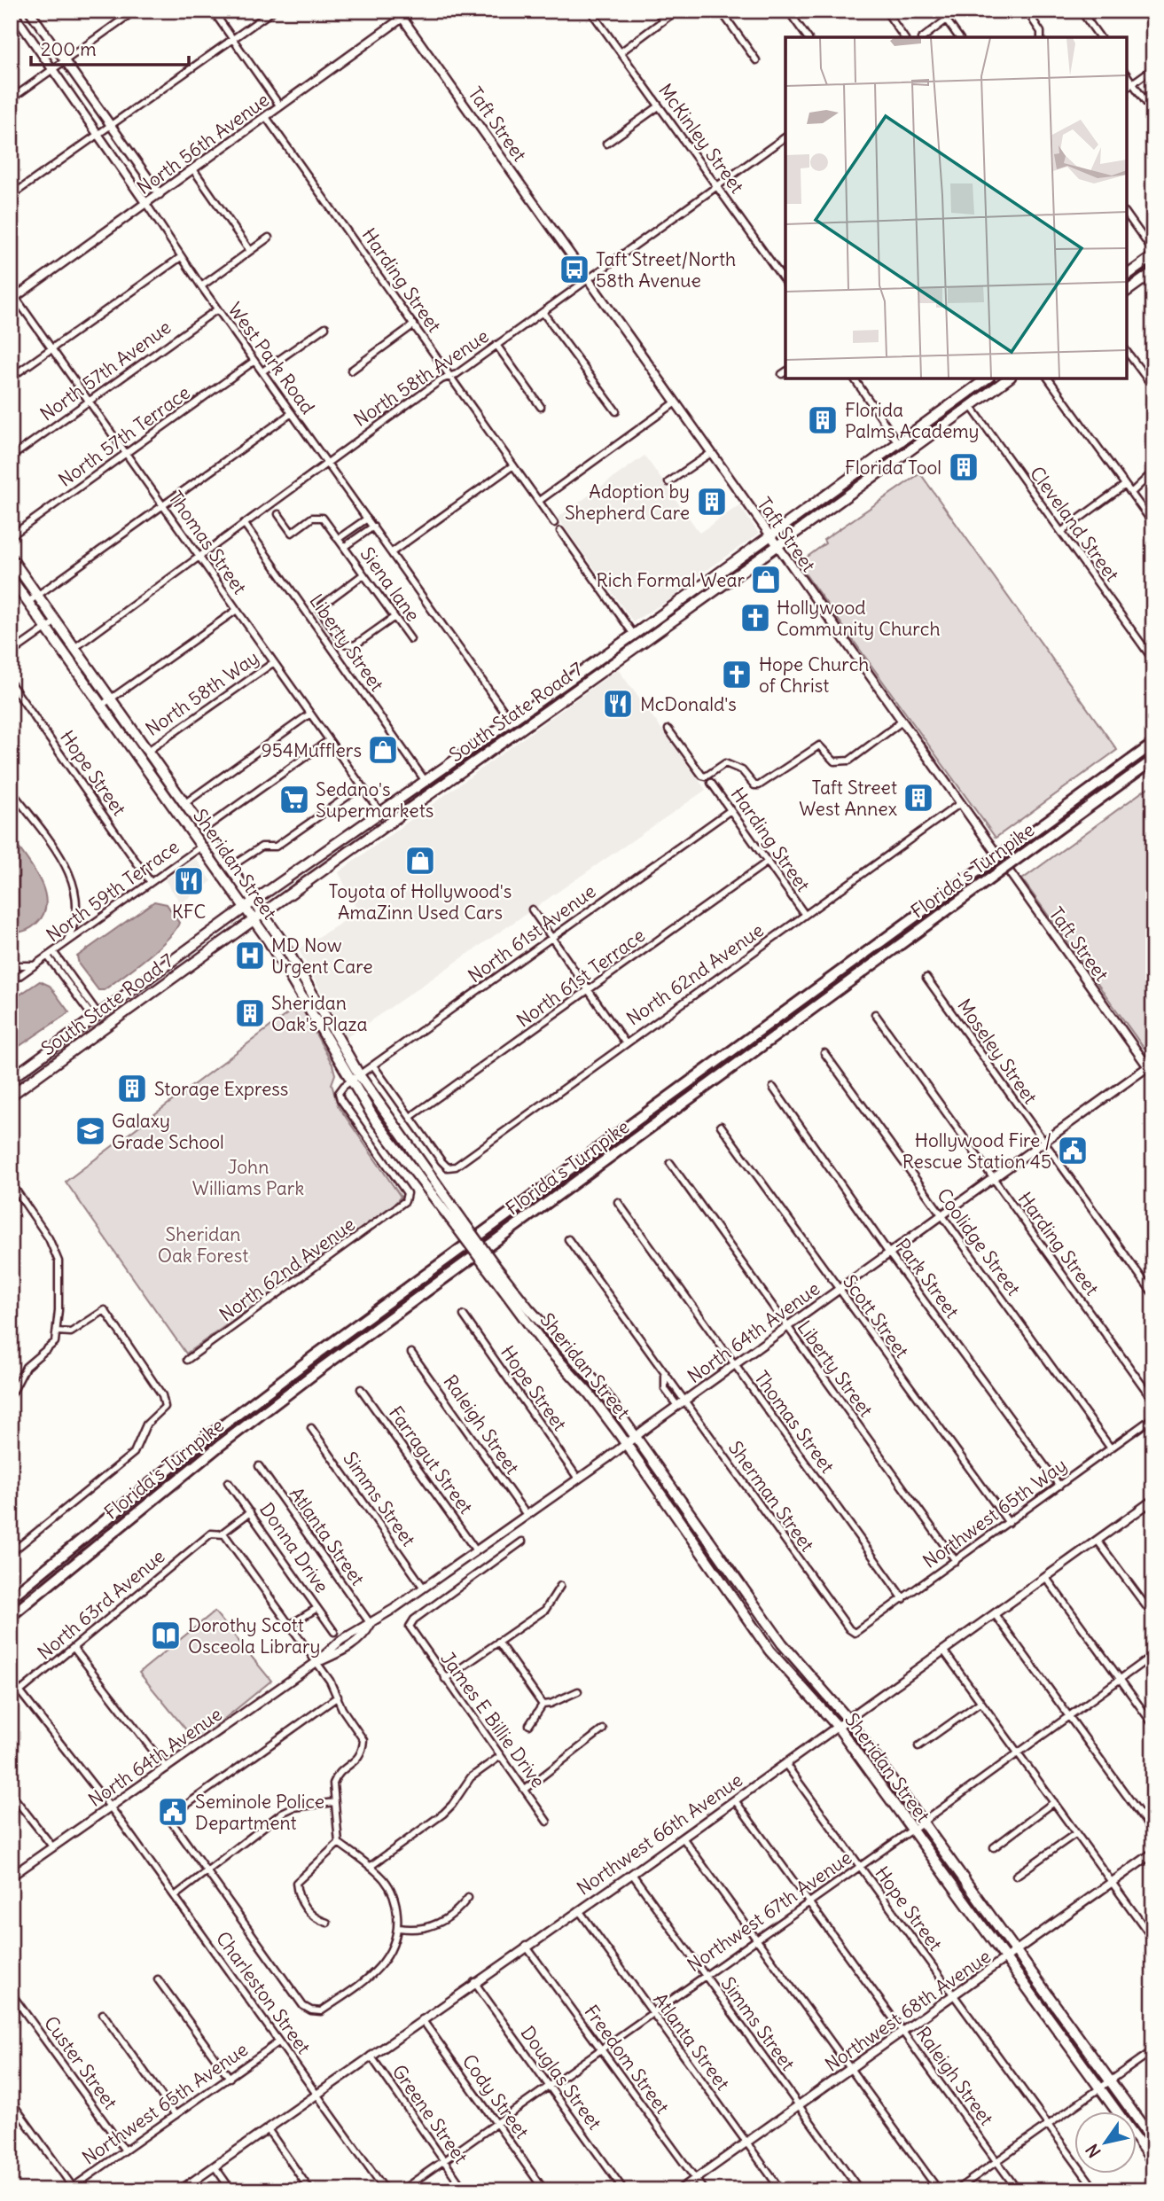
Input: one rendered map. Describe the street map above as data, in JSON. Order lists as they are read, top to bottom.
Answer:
{
  "streets": {
    "highway": ["Florida's Turnpike"],
    "main road": ["South State Road 7", "Sheridan Street"],
    "street": [
      "Taft Street",
      "McKinley Street",
      "North 56th Avenue",
      "Harding Street",
      "West Park Road",
      "North 57th Avenue",
      "North 58th Avenue",
      "North 57th Terrace",
      "Cleveland Street",
      "Thomas Street",
      "Siena lane",
      "Liberty Street",
      "North 58th Way",
      "Hope Street",
      "North 59th Terrace",
      "North 61st Avenue",
      "North 62nd Avenue",
      "North 61st Terrace",
      "Moseley Street",
      "Coolidge Street",
      "Park Street",
      "Scott Street",
      "North 64th Avenue",
      "Raleigh Street",
      "Farragut Street",
      "Sherman Street",
      "Simms Street",
      "Northwest 65th Way",
      "Atlanta Street",
      "Donna Drive",
      "North 63rd Avenue",
      "James E Billie Drive",
      "Northwest 66th Avenue",
      "Northwest 67th Avenue",
      "Charleston Street",
      "Northwest 68th Avenue",
      "Freedom Street",
      "Custer Street",
      "Douglas Street",
      "Cody Street",
      "Northwest 65th Avenue",
      "Greene Street"
    ]
  },
  "crossings": [
    ["Taft Street", "North 56th Avenue"],
    ["Taft Street", "North 58th Avenue"],
    ["Taft Street", "South State Road 7"],
    ["Taft Street", "North 62nd Avenue"],
    ["Taft Street", "North 64th Avenue"],
    ["McKinley Street", "North 58th Avenue"],
    ["North 56th Avenue", "Harding Street"],
    ["North 56th Avenue", "West Park Road"],
    ["North 56th Avenue", "Thomas Street"],
    ["Harding Street", "North 58th Avenue"],
    ["Harding Street", "North 61st Avenue"],
    ["Harding Street", "North 62nd Avenue"],
    ["Harding Street", "North 61st Terrace"],
    ["Harding Street", "North 64th Avenue"],
    ["West Park Road", "North 57th Avenue"],
    ["West Park Road", "North 58th Avenue"],
    ["West Park Road", "North 57th Terrace"],
    ["West Park Road", "Siena lane"],
    ["West Park Road", "South State Road 7"],
    ["North 57th Avenue", "Thomas Street"],
    ["North 58th Avenue", "Thomas Street"],
    ["North 58th Avenue", "Liberty Street"],
    ["North 58th Avenue", "Sheridan Street"],
    ["North 57th Terrace", "Thomas Street"],
    ["Cleveland Street", "South State Road 7"],
    ["Thomas Street", "North 58th Way"],
    ["Thomas Street", "South State Road 7"],
    ["Thomas Street", "North 64th Avenue"],
    ["Thomas Street", "Northwest 65th Way"],
    ["Liberty Street", "South State Road 7"],
    ["Liberty Street", "North 64th Avenue"],
    ["Liberty Street", "Northwest 65th Way"],
    ["North 58th Way", "Sheridan Street"],
    ["South State Road 7", "Sheridan Street"],
    ["Hope Street", "North 59th Terrace"],
    ["Hope Street", "North 64th Avenue"],
    ["Hope Street", "Northwest 66th Avenue"],
    ["Hope Street", "Northwest 67th Avenue"],
    ["Hope Street", "Northwest 68th Avenue"],
    ["Sheridan Street", "North 59th Terrace"],
    ["Sheridan Street", "North 61st Avenue"],
    ["Sheridan Street", "North 62nd Avenue"],
    ["Sheridan Street", "North 64th Avenue"],
    ["Sheridan Street", "Northwest 66th Avenue"],
    ["Sheridan Street", "Northwest 67th Avenue"],
    ["Sheridan Street", "Northwest 68th Avenue"],
    ["North 61st Avenue", "North 62nd Avenue"],
    ["North 62nd Avenue", "North 61st Terrace"],
    ["Moseley Street", "North 64th Avenue"],
    ["Coolidge Street", "North 64th Avenue"],
    ["Coolidge Street", "Northwest 65th Way"],
    ["Park Street", "North 64th Avenue"],
    ["Park Street", "Northwest 65th Way"],
    ["Scott Street", "North 64th Avenue"],
    ["Scott Street", "Northwest 65th Way"],
    ["North 64th Avenue", "Raleigh Street"],
    ["North 64th Avenue", "Farragut Street"],
    ["North 64th Avenue", "Sherman Street"],
    ["North 64th Avenue", "Simms Street"],
    ["North 64th Avenue", "Atlanta Street"],
    ["North 64th Avenue", "Charleston Street"],
    ["Raleigh Street", "Northwest 66th Avenue"],
    ["Raleigh Street", "Northwest 67th Avenue"],
    ["Raleigh Street", "Northwest 68th Avenue"],
    ["Sherman Street", "Northwest 65th Way"],
    ["Simms Street", "Northwest 66th Avenue"],
    ["Simms Street", "Northwest 67th Avenue"],
    ["Simms Street", "Northwest 68th Avenue"],
    ["Atlanta Street", "Northwest 66th Avenue"],
    ["Atlanta Street", "Northwest 67th Avenue"],
    ["Atlanta Street", "Northwest 68th Avenue"],
    ["North 63rd Avenue", "Charleston Street"],
    ["Northwest 66th Avenue", "Charleston Street"],
    ["Northwest 66th Avenue", "Freedom Street"],
    ["Northwest 66th Avenue", "Douglas Street"],
    ["Northwest 66th Avenue", "Cody Street"],
    ["Northwest 66th Avenue", "Greene Street"],
    ["Northwest 67th Avenue", "Freedom Street"],
    ["Northwest 67th Avenue", "Douglas Street"],
    ["Northwest 67th Avenue", "Cody Street"],
    ["Northwest 67th Avenue", "Greene Street"],
    ["Charleston Street", "Northwest 65th Avenue"],
    ["Northwest 68th Avenue", "Freedom Street"],
    ["Custer Street", "Northwest 65th Avenue"]
  ],
  "parks": ["John Williams Park", "Sheridan Oak Forest"],
  "places": {
    "bus stop": ["Taft Street/North 58th Avenue"],
    "building": [
      "Florida Palms Academy",
      "Florida Tool",
      "Adoption by Shepherd Care",
      "Taft Street West Annex",
      "Sheridan Oak's Plaza",
      "Storage Express"
    ],
    "shop": ["Rich Formal Wear", "954Mufflers", "Toyota of Hollywood's AmaZinn Used Cars"],
    "church": ["Hollywood Community Church", "Hope Church of Christ"],
    "restaurant": ["McDonald's", "KFC"],
    "supermarket": ["Sedano's Supermarkets"],
    "hospital": ["MD Now Urgent Care"],
    "school or university": ["Galaxy Grade School"],
    "public building": ["Hollywood Fire / Rescue Station 45", "Seminole Police Department"],
    "library": ["Dorothy Scott Osceola Library"]
  },
  "scale_bar": "200 m",
  "north": "bottom left"
}
